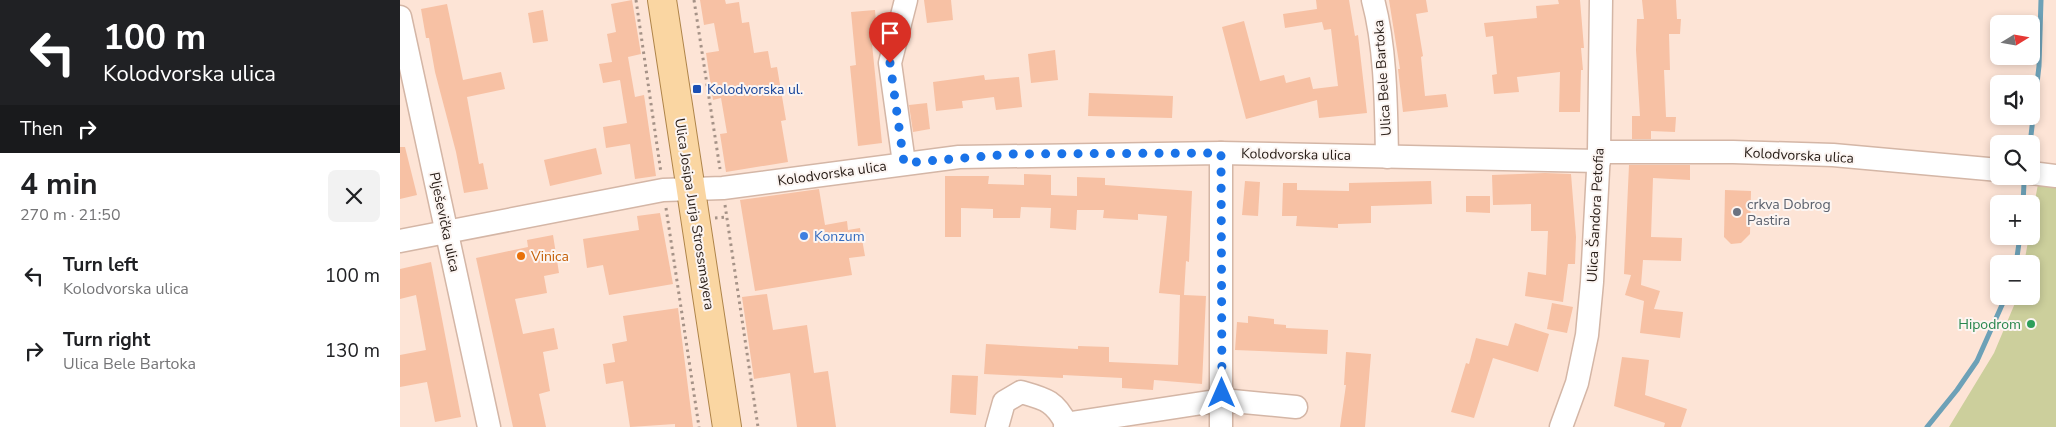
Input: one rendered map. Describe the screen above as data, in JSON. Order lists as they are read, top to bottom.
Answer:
{
  "streets": {
    "main road": ["Ulica Josipa Jurja Strossmayera"],
    "street": [
      "Ulica Bele Bartoka",
      "Kolodvorska ulica",
      "Ulica Šandora Petofia",
      "Plješevička ulica"
    ]
  },
  "crossings": [
    ["Ulica Bele Bartoka", "Kolodvorska ulica"],
    ["Kolodvorska ulica", "Ulica Josipa Jurja Strossmayera"],
    ["Kolodvorska ulica", "Ulica Šandora Petofia"],
    ["Kolodvorska ulica", "Plješevička ulica"]
  ],
  "places": {
    "transit": ["Kolodvorska ul."],
    "other": [
      "crkva Dobrog Pastira",
      "Konzum",
      "Vinica",
      "Hipodrom"
    ]
  },
  "north": "right",
  "page": {
    "turn": ["100 m", "Kolodvorska ulica"],
    "map_buttons": ["+", "−"],
    "then": "Then",
    "heading": ["4 min", "270 m · 21:50"],
    "list": [
      {
        "name": "Turn left",
        "note": "Kolodvorska ulica",
        "value": "100 m"
      },
      {
        "name": "Turn right",
        "note": "Ulica Bele Bartoka",
        "value": "130 m"
      }
    ]
  }
}
